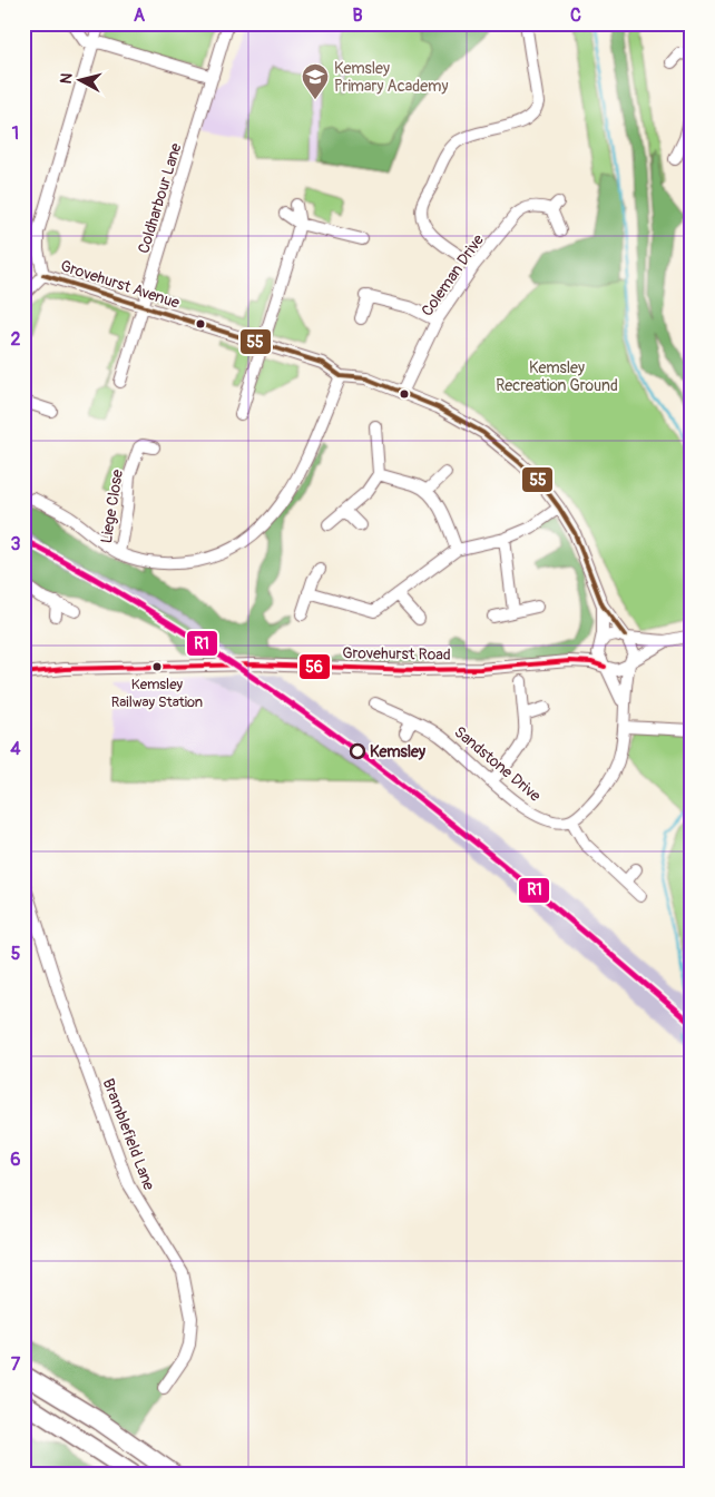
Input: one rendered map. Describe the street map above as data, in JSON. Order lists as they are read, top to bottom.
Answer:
{
  "streets": {
    "street": [
      "Coldharbour Lane",
      "Coleman Drive",
      "Grovehurst Avenue",
      "Liege Close",
      "Grovehurst Road",
      "Sandstone Drive",
      "Bramblefield Lane"
    ]
  },
  "crossings": [
    ["Coldharbour Lane", "Grovehurst Avenue"],
    ["Coleman Drive", "Grovehurst Avenue"],
    ["Grovehurst Avenue", "Grovehurst Road"]
  ],
  "parks": ["Kemsley Recreation Ground"],
  "places": {
    "school or university": ["Kemsley Primary Academy"],
    "other": ["Kemsley Railway Station", "Kemsley"]
  },
  "lines": ["transit line 55", "transit line R1", "transit line 56"],
  "north": "left",
  "grid": {
    "columns": ["A", "B", "C"],
    "rows": [
      "1",
      "2",
      "3",
      "4",
      "5",
      "6",
      "7"
    ]
  }
}
